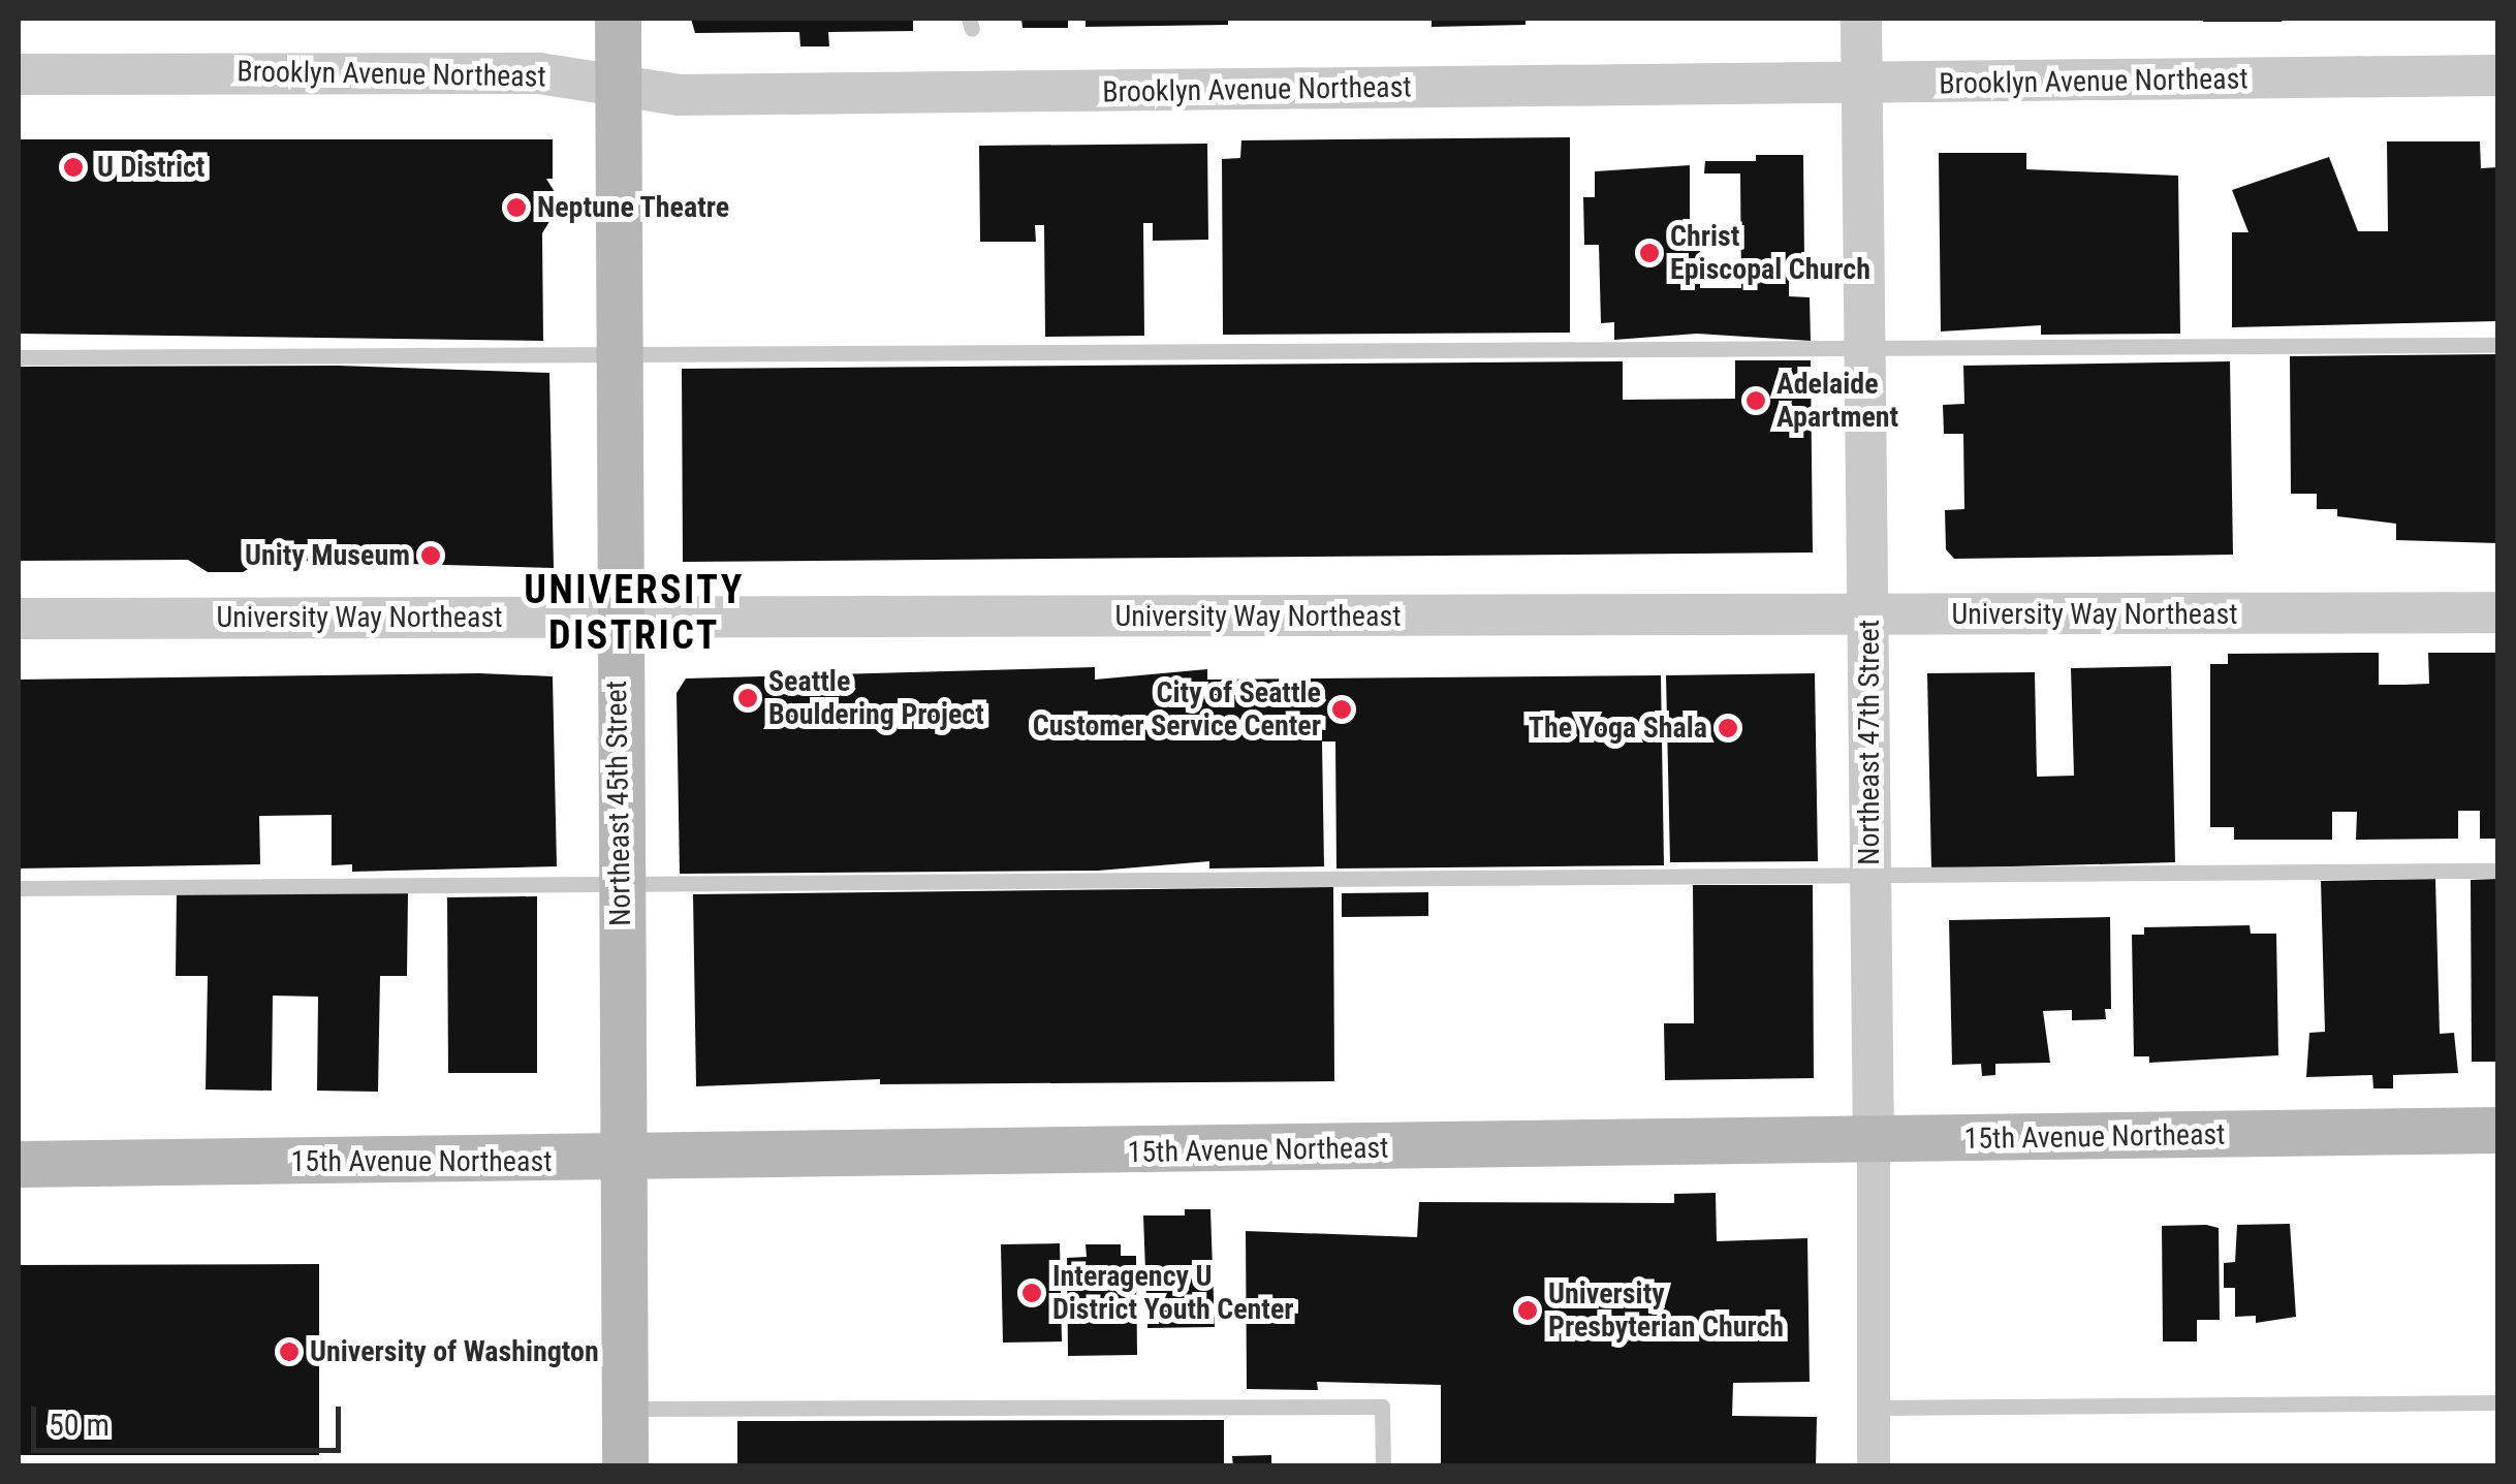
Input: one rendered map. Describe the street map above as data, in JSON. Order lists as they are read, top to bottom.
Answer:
{
  "streets": {
    "main road": ["Northeast 45th Street", "15th Avenue Northeast"],
    "street": ["Brooklyn Avenue Northeast", "University Way Northeast", "Northeast 47th Street"]
  },
  "crossings": [
    ["Brooklyn Avenue Northeast", "Northeast 47th Street"],
    ["Brooklyn Avenue Northeast", "Northeast 45th Street"],
    ["University Way Northeast", "Northeast 47th Street"],
    ["University Way Northeast", "Northeast 45th Street"],
    ["Northeast 47th Street", "15th Avenue Northeast"],
    ["Northeast 45th Street", "15th Avenue Northeast"]
  ],
  "districts": ["UNIVERSITY DISTRICT"],
  "places": [
    "U District",
    "Neptune Theatre",
    "Christ Episcopal Church",
    "Adelaide Apartment",
    "Unity Museum",
    "Seattle Bouldering Project",
    "City of Seattle Customer Service Center",
    "The Yoga Shala",
    "Interagency U District Youth Center",
    "University Presbyterian Church",
    "University of Washington"
  ],
  "scale_bar": "50 m"
}
